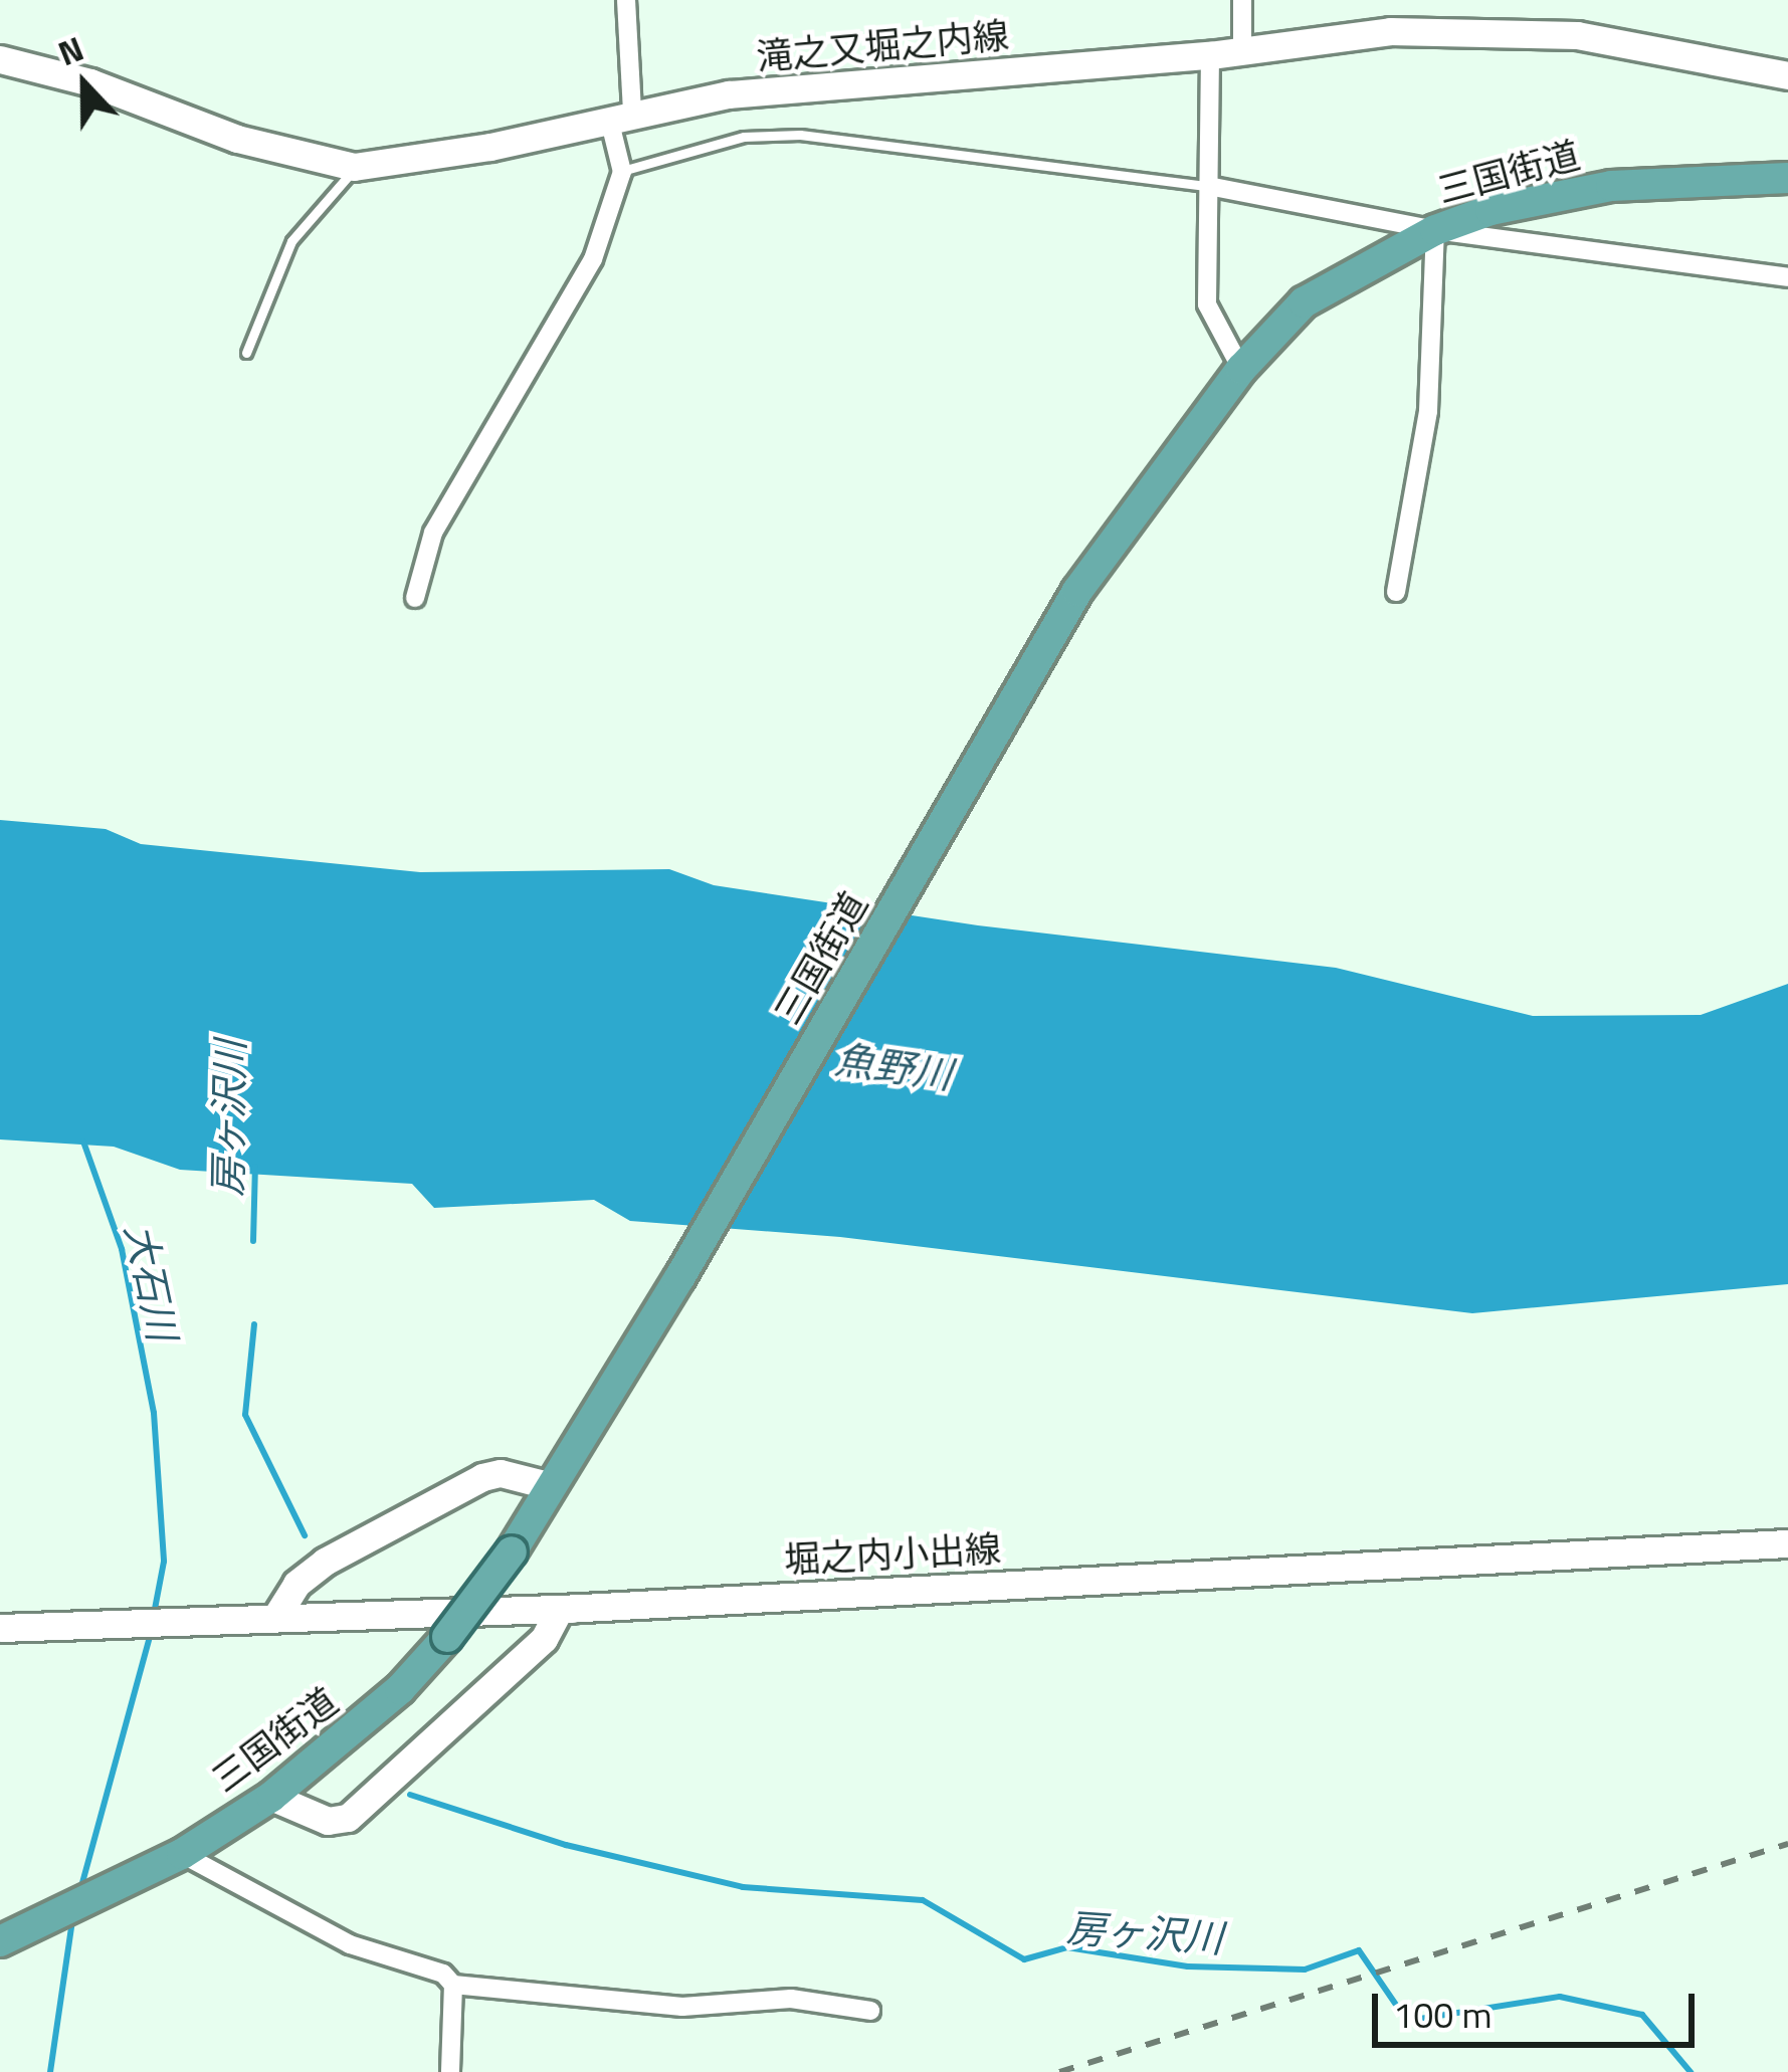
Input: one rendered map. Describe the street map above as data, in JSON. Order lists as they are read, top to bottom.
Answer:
{
  "streets": {
    "highway": ["三国街道"],
    "main road": ["滝之又堀之内線", "堀之内小出線"]
  },
  "water": ["魚野川", "房ヶ沢川", "大石川"],
  "scale_bar": "100 m",
  "north": "top"
}
